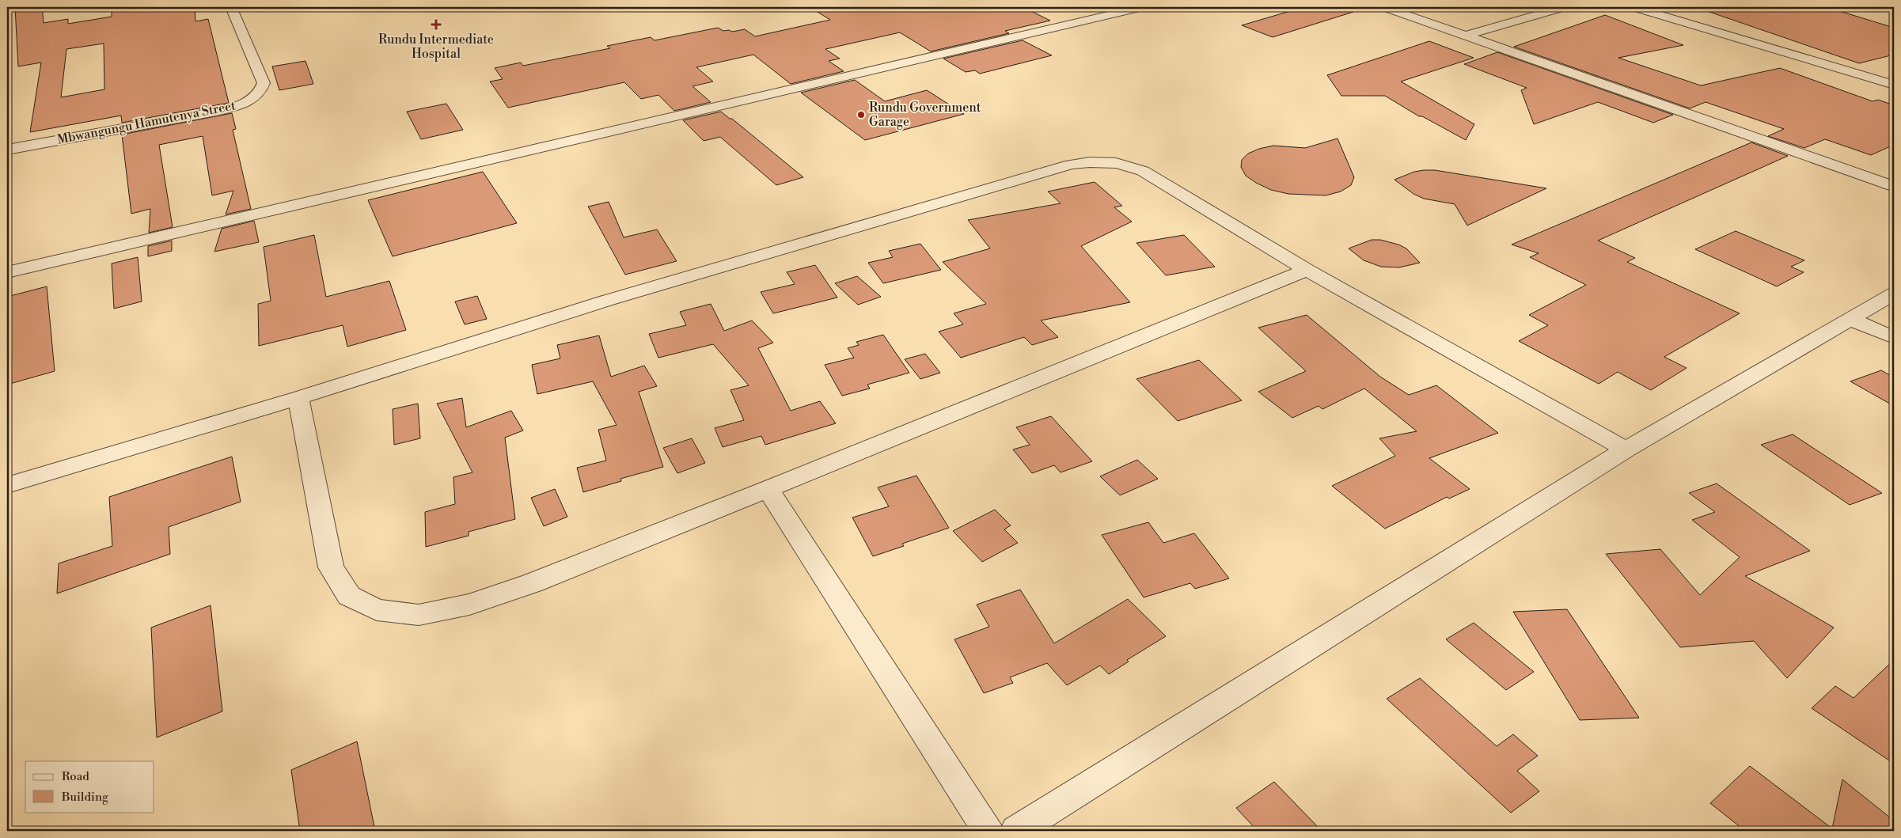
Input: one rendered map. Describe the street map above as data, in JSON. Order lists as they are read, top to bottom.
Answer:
{
  "streets": {
    "street": ["Mbwangungu Hamutenya Street"]
  },
  "places": {
    "health": ["Rundu Intermediate Hospital"],
    "other": ["Rundu Government Garage"]
  },
  "legend": ["Road", "Building"]
}
